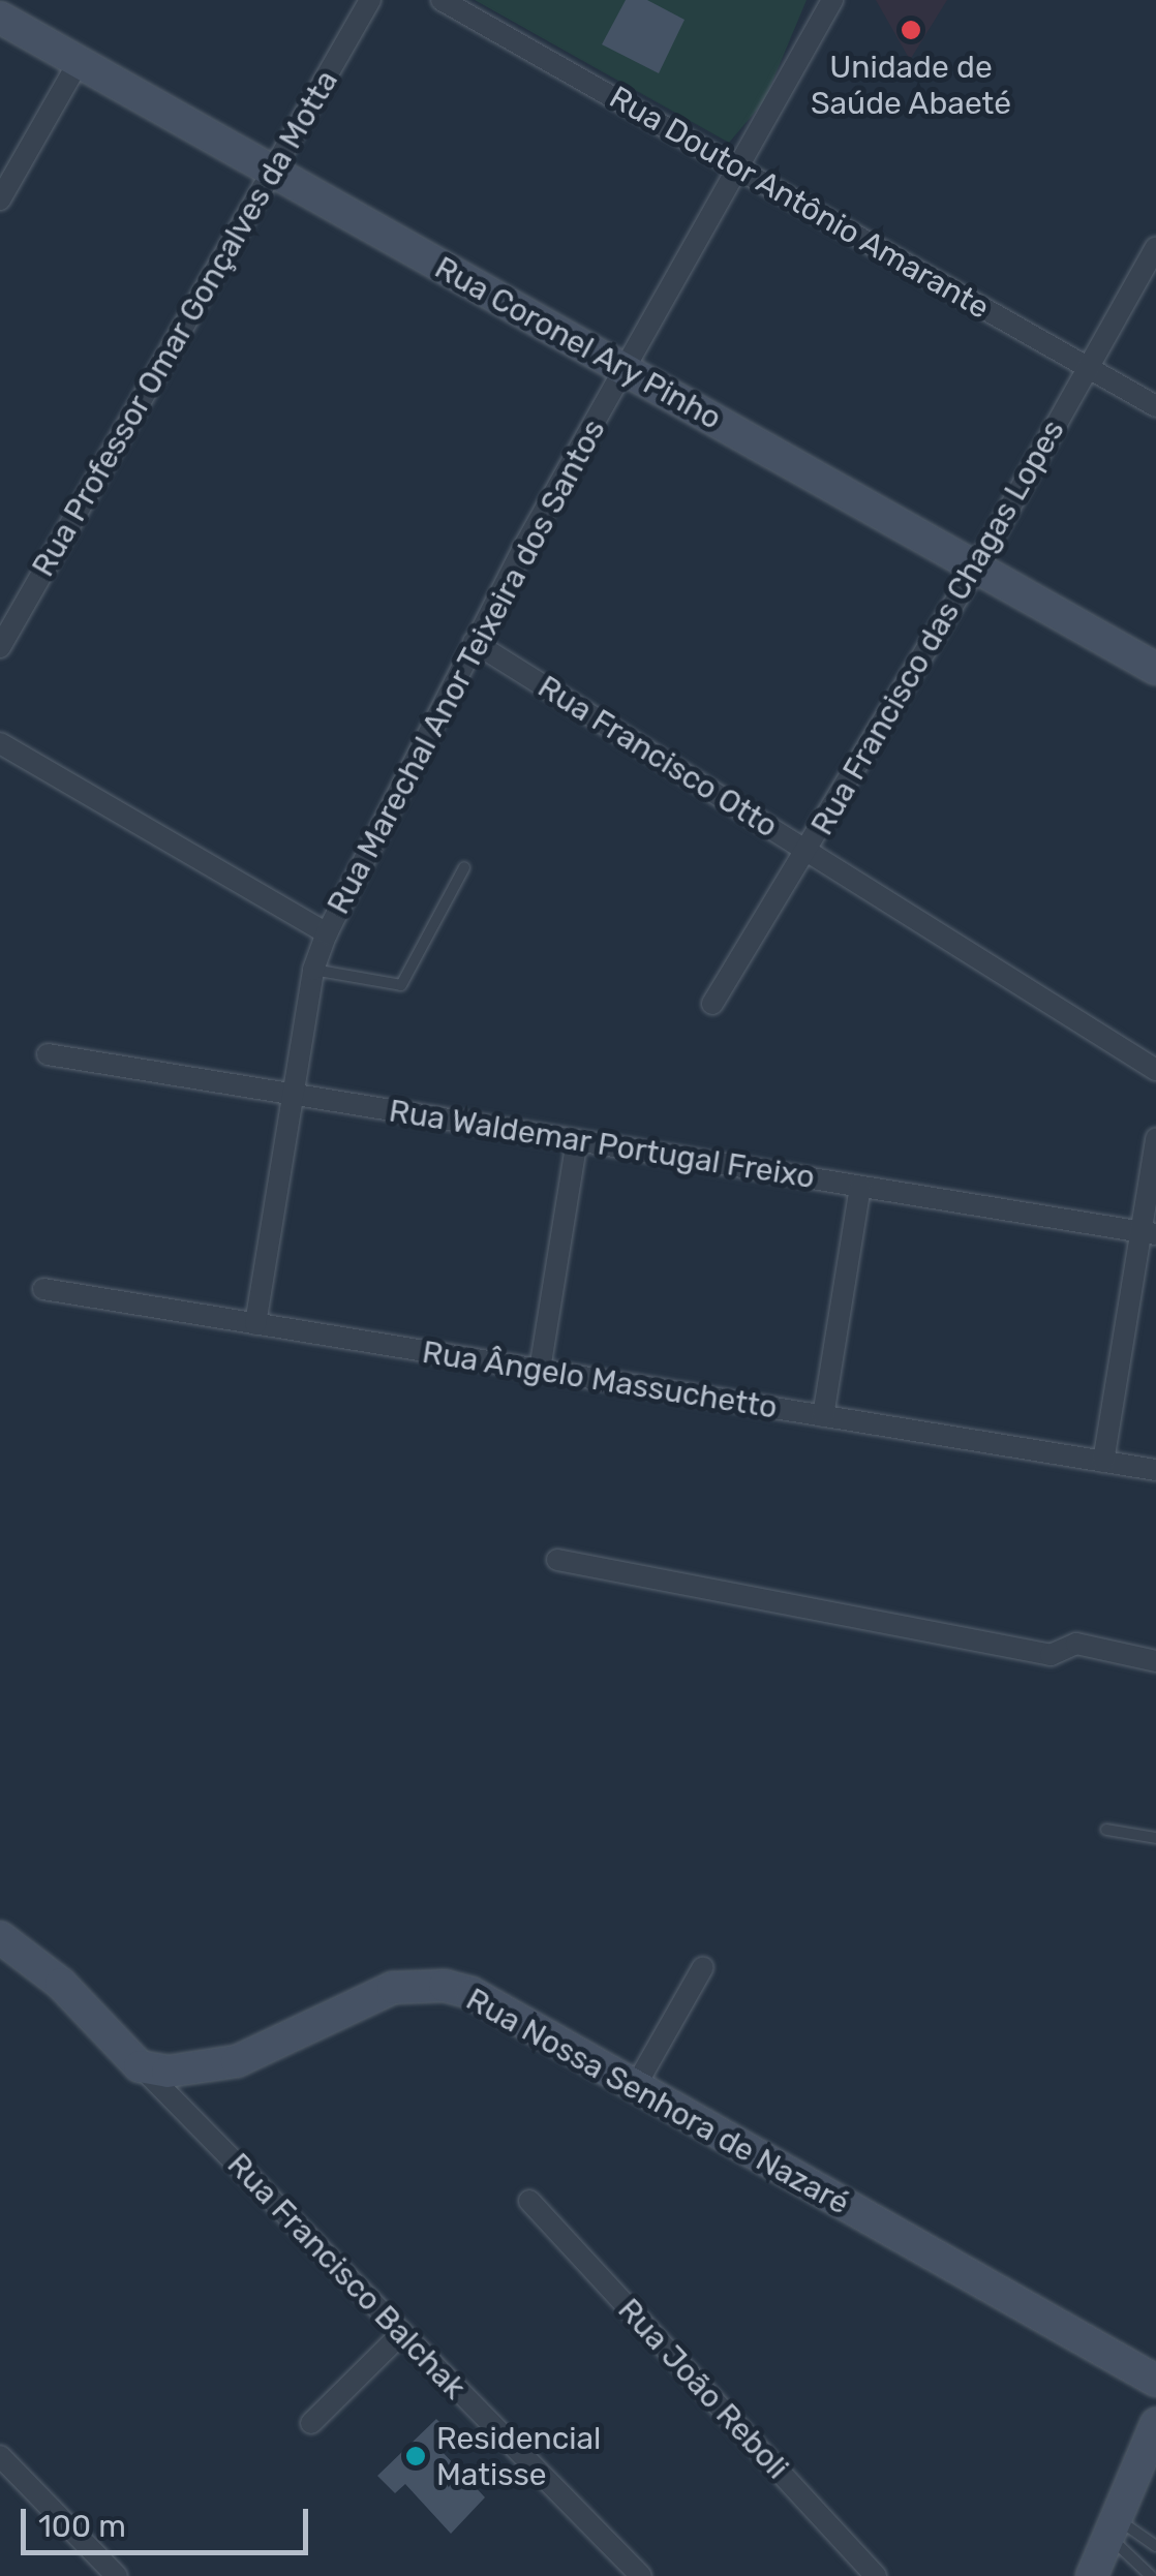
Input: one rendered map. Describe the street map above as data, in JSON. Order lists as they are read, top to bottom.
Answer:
{
  "streets": {
    "street": [
      "Rua Doutor Antônio Amarante",
      "Rua Professor Omar Gonçalves da Motta",
      "Rua Coronel Ary Pinho",
      "Rua Francisco das Chagas Lopes",
      "Rua Marechal Anor Teixeira dos Santos",
      "Rua Francisco Otto",
      "Rua Waldemar Portugal Freixo",
      "Rua Ângelo Massuchetto",
      "Rua Nossa Senhora de Nazaré",
      "Rua Francisco Balchak",
      "Rua João Reboli"
    ]
  },
  "crossings": [
    ["Rua Doutor Antônio Amarante", "Rua Francisco das Chagas Lopes"],
    ["Rua Doutor Antônio Amarante", "Rua Marechal Anor Teixeira dos Santos"],
    ["Rua Professor Omar Gonçalves da Motta", "Rua Coronel Ary Pinho"],
    ["Rua Coronel Ary Pinho", "Rua Francisco das Chagas Lopes"],
    ["Rua Coronel Ary Pinho", "Rua Marechal Anor Teixeira dos Santos"],
    ["Rua Francisco das Chagas Lopes", "Rua Francisco Otto"],
    ["Rua Marechal Anor Teixeira dos Santos", "Rua Francisco Otto"],
    ["Rua Marechal Anor Teixeira dos Santos", "Rua Waldemar Portugal Freixo"],
    ["Rua Marechal Anor Teixeira dos Santos", "Rua Ângelo Massuchetto"],
    ["Rua Nossa Senhora de Nazaré", "Rua Francisco Balchak"]
  ],
  "places": ["Unidade de Saúde Abaeté", "Residencial Matisse"],
  "scale_bar": "100 m"
}
